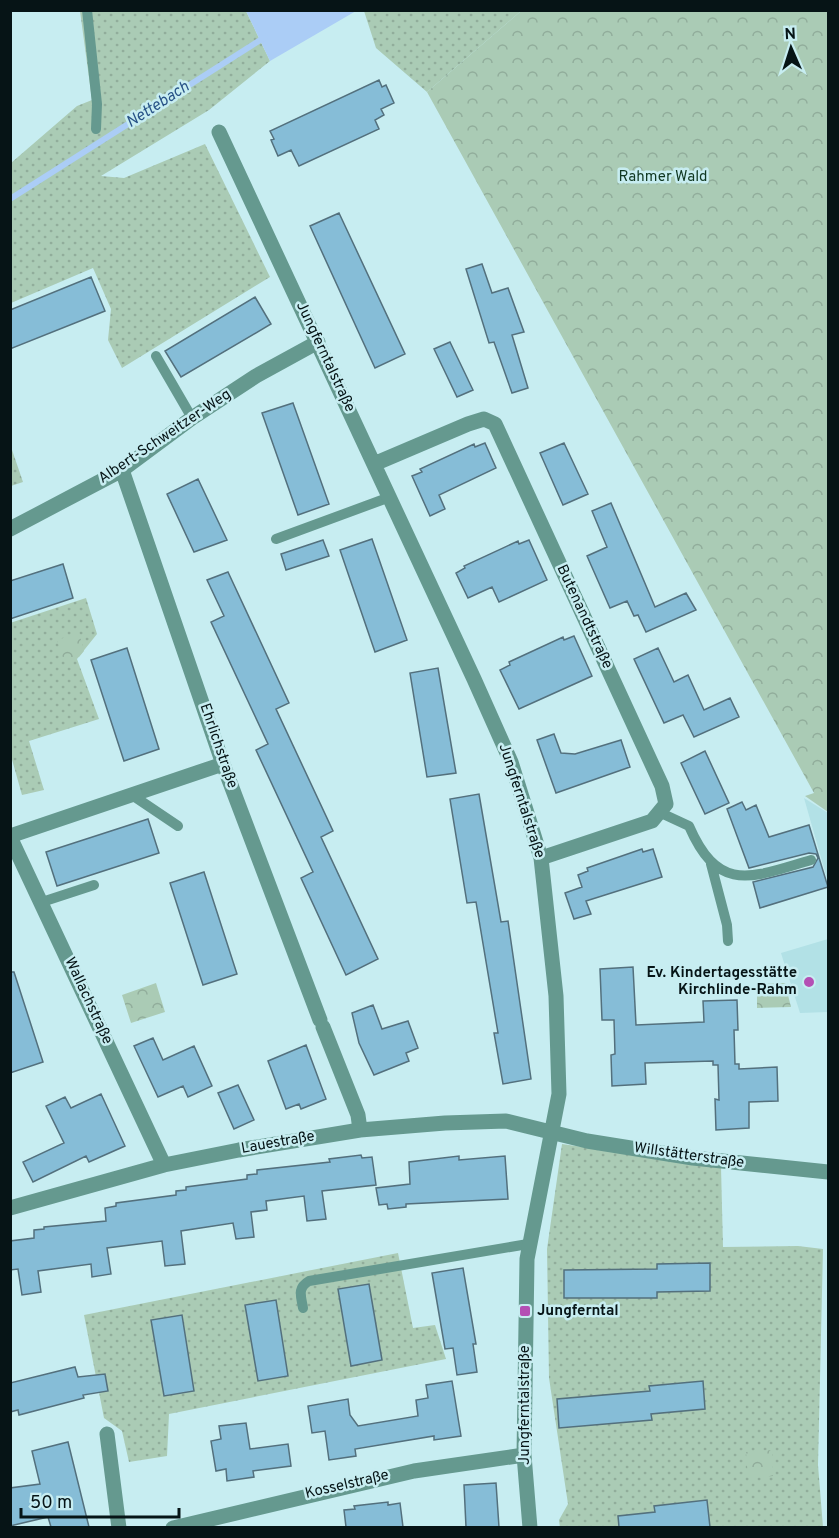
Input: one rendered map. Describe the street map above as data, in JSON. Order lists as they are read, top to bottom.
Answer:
{
  "streets": {
    "street": [
      "Jungferntalstraße",
      "Albert-Schweitzer-Weg",
      "Butenandtstraße",
      "Ehrlichstraße",
      "Wallachstraße",
      "Lauestraße",
      "Willstätterstraße",
      "Kosselstraße"
    ]
  },
  "crossings": [
    ["Jungferntalstraße", "Albert-Schweitzer-Weg"],
    ["Jungferntalstraße", "Butenandtstraße"],
    ["Jungferntalstraße", "Lauestraße"],
    ["Jungferntalstraße", "Willstätterstraße"],
    ["Jungferntalstraße", "Kosselstraße"],
    ["Albert-Schweitzer-Weg", "Ehrlichstraße"],
    ["Ehrlichstraße", "Lauestraße"],
    ["Wallachstraße", "Lauestraße"],
    ["Lauestraße", "Willstätterstraße"]
  ],
  "water": ["Nettebach"],
  "parks": ["Rahmer Wald"],
  "places": {
    "other": ["Ev. Kindertagesstätte Kirchlinde-Rahm"],
    "transit": ["Jungferntal"]
  },
  "scale_bar": "50 m",
  "north": "top"
}
